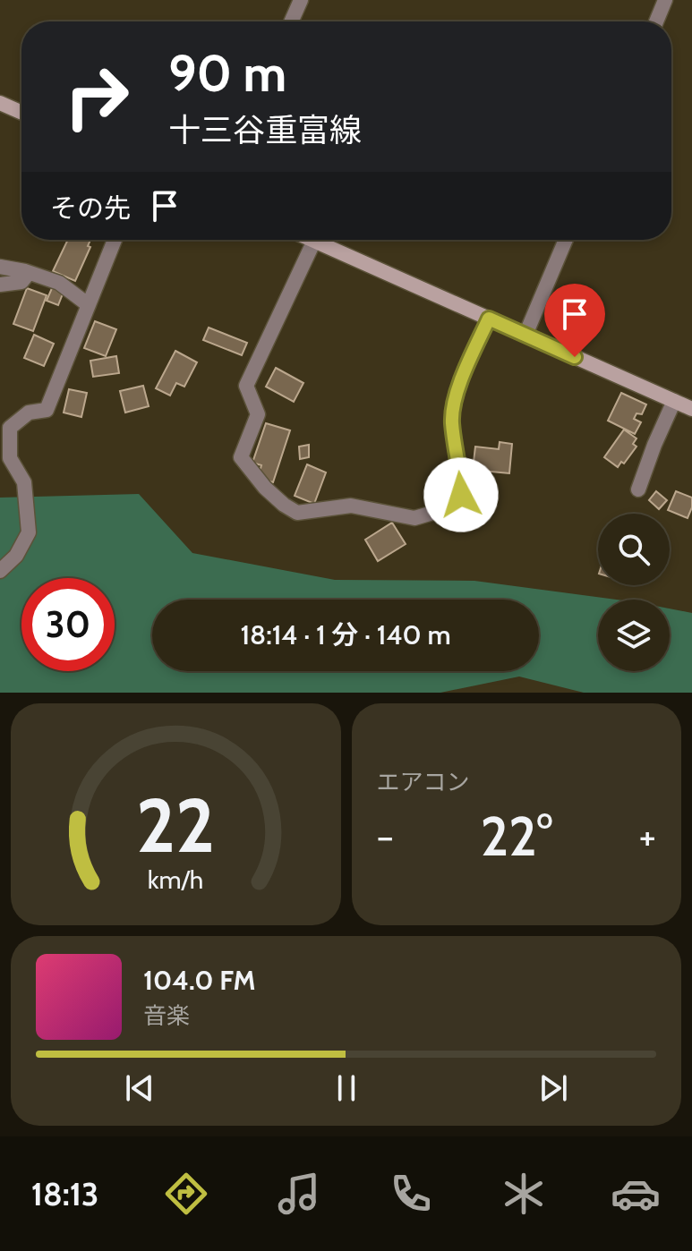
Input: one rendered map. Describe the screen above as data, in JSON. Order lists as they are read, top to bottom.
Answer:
{
  "page": {
    "turn": ["90 m", "十三谷重富線"],
    "then": "その先",
    "limit": "30",
    "trip": "18:14 · 1 分 · 140 m",
    "tile": "エアコン",
    "heat": ["−", "22°", "+"],
    "song": ["104.0 FM", "音楽"],
    "tabs": "18:13",
    "gauge": ["22", "km/h"]
  }
}
